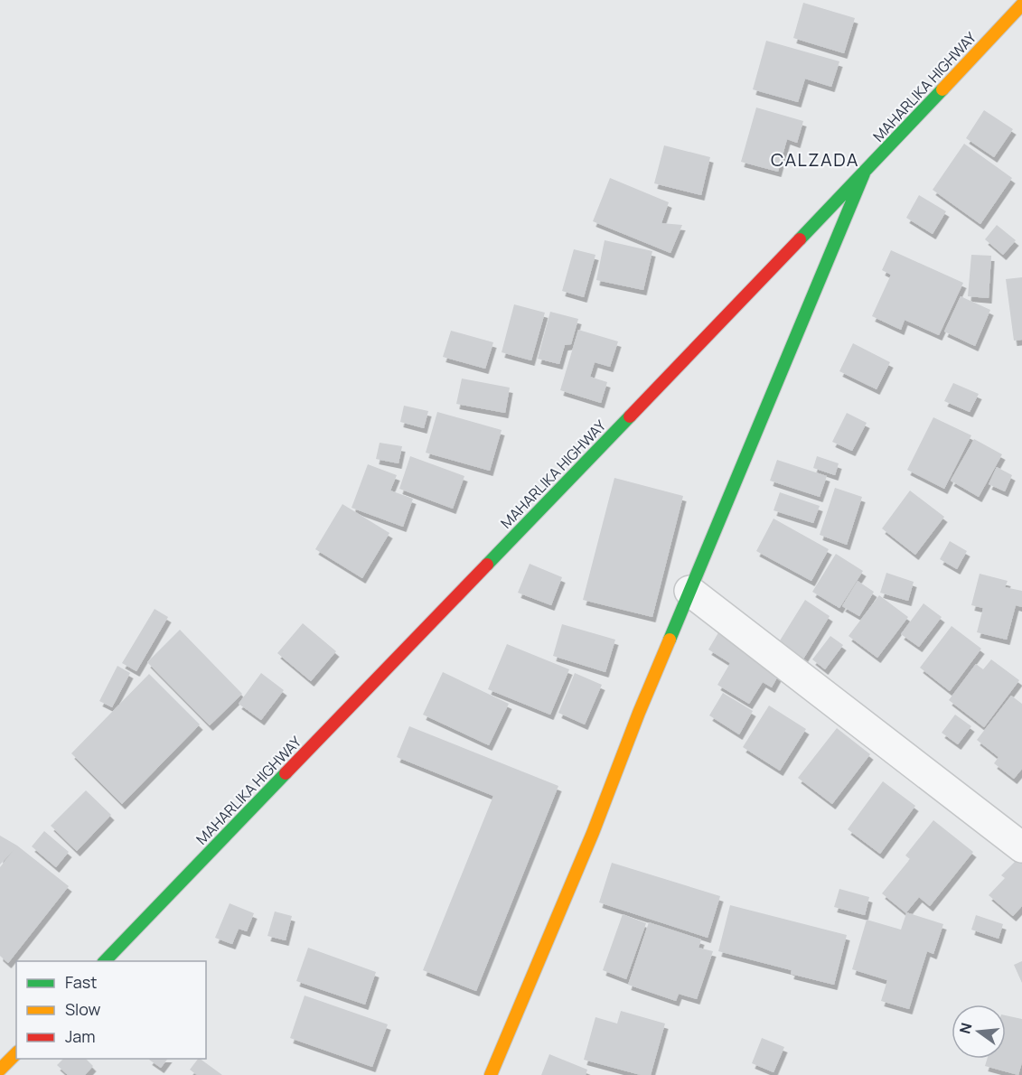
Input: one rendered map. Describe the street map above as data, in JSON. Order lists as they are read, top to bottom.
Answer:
{
  "streets": {
    "main road": ["MAHARLIKA HIGHWAY"]
  },
  "districts": ["CALZADA"],
  "legend": ["Fast", "Slow", "Jam"],
  "north": "left"
}
